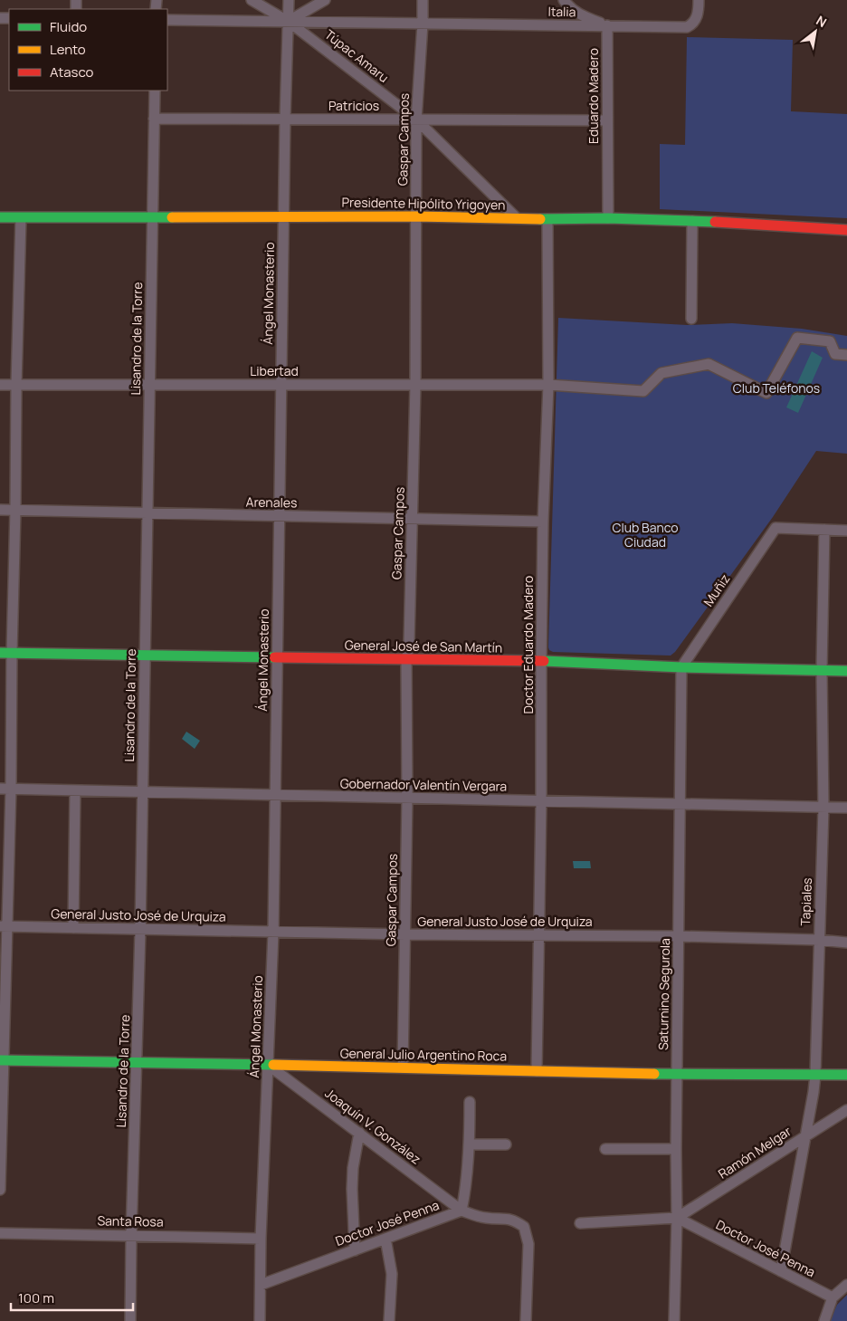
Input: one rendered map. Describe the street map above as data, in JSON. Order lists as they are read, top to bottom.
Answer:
{
  "streets": {
    "street": [
      "Italia",
      "Túpac Amaru",
      "Eduardo Madero",
      "Patricios",
      "Gaspar Campos",
      "Presidente Hipólito Yrigoyen",
      "Ángel Monasterio",
      "Lisandro de la Torre",
      "Libertad",
      "Arenales",
      "Muñiz",
      "Doctor Eduardo Madero",
      "General José de San Martín",
      "Gobernador Valentín Vergara",
      "Tapiales",
      "General Justo José de Urquiza",
      "Saturnino Segurola",
      "General Julio Argentino Roca",
      "Joaquín V. González",
      "Ramón Melgar",
      "Santa Rosa",
      "Doctor José Penna"
    ]
  },
  "crossings": [
    ["Italia", "Túpac Amaru"],
    ["Italia", "Eduardo Madero"],
    ["Italia", "Gaspar Campos"],
    ["Italia", "Ángel Monasterio"],
    ["Túpac Amaru", "Patricios"],
    ["Túpac Amaru", "Gaspar Campos"],
    ["Túpac Amaru", "Presidente Hipólito Yrigoyen"],
    ["Túpac Amaru", "Ángel Monasterio"],
    ["Eduardo Madero", "Patricios"],
    ["Eduardo Madero", "Presidente Hipólito Yrigoyen"],
    ["Patricios", "Gaspar Campos"],
    ["Patricios", "Ángel Monasterio"],
    ["Patricios", "Lisandro de la Torre"],
    ["Gaspar Campos", "Presidente Hipólito Yrigoyen"],
    ["Gaspar Campos", "Libertad"],
    ["Gaspar Campos", "Arenales"],
    ["Gaspar Campos", "General José de San Martín"],
    ["Gaspar Campos", "Gobernador Valentín Vergara"],
    ["Gaspar Campos", "General Justo José de Urquiza"],
    ["Gaspar Campos", "General Julio Argentino Roca"],
    ["Presidente Hipólito Yrigoyen", "Ángel Monasterio"],
    ["Presidente Hipólito Yrigoyen", "Lisandro de la Torre"],
    ["Presidente Hipólito Yrigoyen", "Doctor Eduardo Madero"],
    ["Ángel Monasterio", "Libertad"],
    ["Ángel Monasterio", "Arenales"],
    ["Ángel Monasterio", "General José de San Martín"],
    ["Ángel Monasterio", "Gobernador Valentín Vergara"],
    ["Ángel Monasterio", "General Justo José de Urquiza"],
    ["Ángel Monasterio", "General Julio Argentino Roca"],
    ["Ángel Monasterio", "Joaquín V. González"],
    ["Ángel Monasterio", "Santa Rosa"],
    ["Ángel Monasterio", "Doctor José Penna"],
    ["Lisandro de la Torre", "Libertad"],
    ["Lisandro de la Torre", "Arenales"],
    ["Lisandro de la Torre", "General José de San Martín"],
    ["Lisandro de la Torre", "Gobernador Valentín Vergara"],
    ["Lisandro de la Torre", "General Justo José de Urquiza"],
    ["Lisandro de la Torre", "General Julio Argentino Roca"],
    ["Lisandro de la Torre", "Santa Rosa"],
    ["Libertad", "Doctor Eduardo Madero"],
    ["Arenales", "Doctor Eduardo Madero"],
    ["Muñiz", "General José de San Martín"],
    ["Muñiz", "Tapiales"],
    ["Muñiz", "Saturnino Segurola"],
    ["Doctor Eduardo Madero", "General José de San Martín"],
    ["Doctor Eduardo Madero", "Gobernador Valentín Vergara"],
    ["Doctor Eduardo Madero", "General Justo José de Urquiza"],
    ["Doctor Eduardo Madero", "General Julio Argentino Roca"],
    ["General José de San Martín", "Tapiales"],
    ["General José de San Martín", "Saturnino Segurola"],
    ["Gobernador Valentín Vergara", "Tapiales"],
    ["Gobernador Valentín Vergara", "Saturnino Segurola"],
    ["Tapiales", "General Justo José de Urquiza"],
    ["Tapiales", "General Julio Argentino Roca"],
    ["Tapiales", "Ramón Melgar"],
    ["Tapiales", "Doctor José Penna"],
    ["General Justo José de Urquiza", "Saturnino Segurola"],
    ["Saturnino Segurola", "General Julio Argentino Roca"],
    ["Saturnino Segurola", "Ramón Melgar"],
    ["Saturnino Segurola", "Doctor José Penna"],
    ["General Julio Argentino Roca", "Joaquín V. González"],
    ["Joaquín V. González", "Doctor José Penna"],
    ["Ramón Melgar", "Doctor José Penna"]
  ],
  "parks": ["Club Teléfonos", "Club Banco Ciudad"],
  "legend": ["Fluido", "Lento", "Atasco"],
  "scale_bar": "100 m",
  "north": "top right"
}
